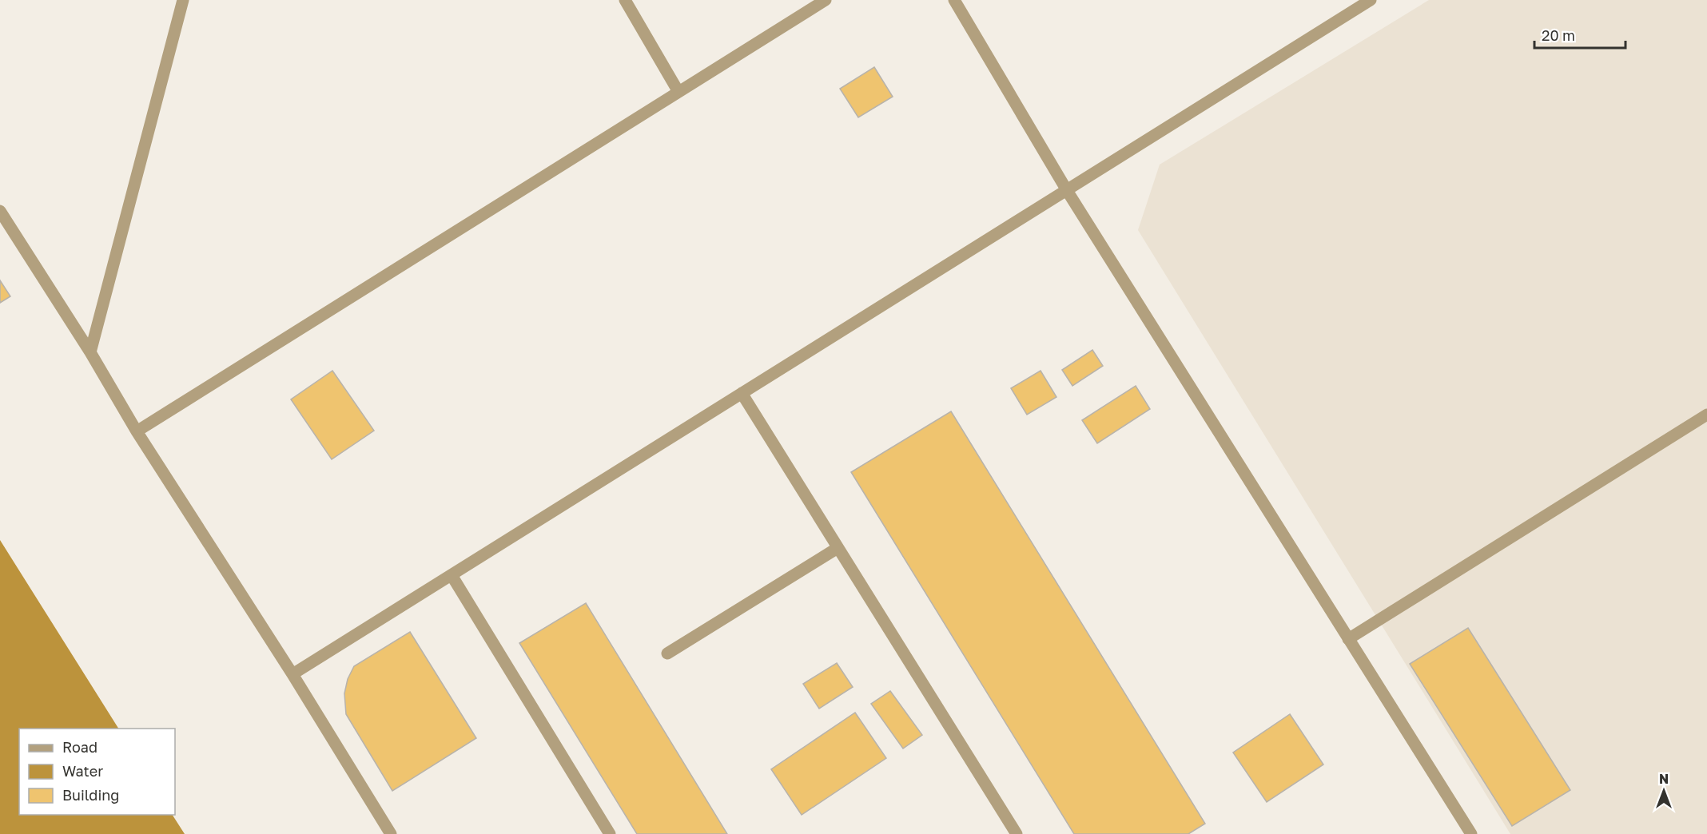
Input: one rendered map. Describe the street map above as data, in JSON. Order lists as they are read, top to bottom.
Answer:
{
  "legend": ["Road", "Water", "Building"],
  "scale_bar": "20 m",
  "north": "top"
}
